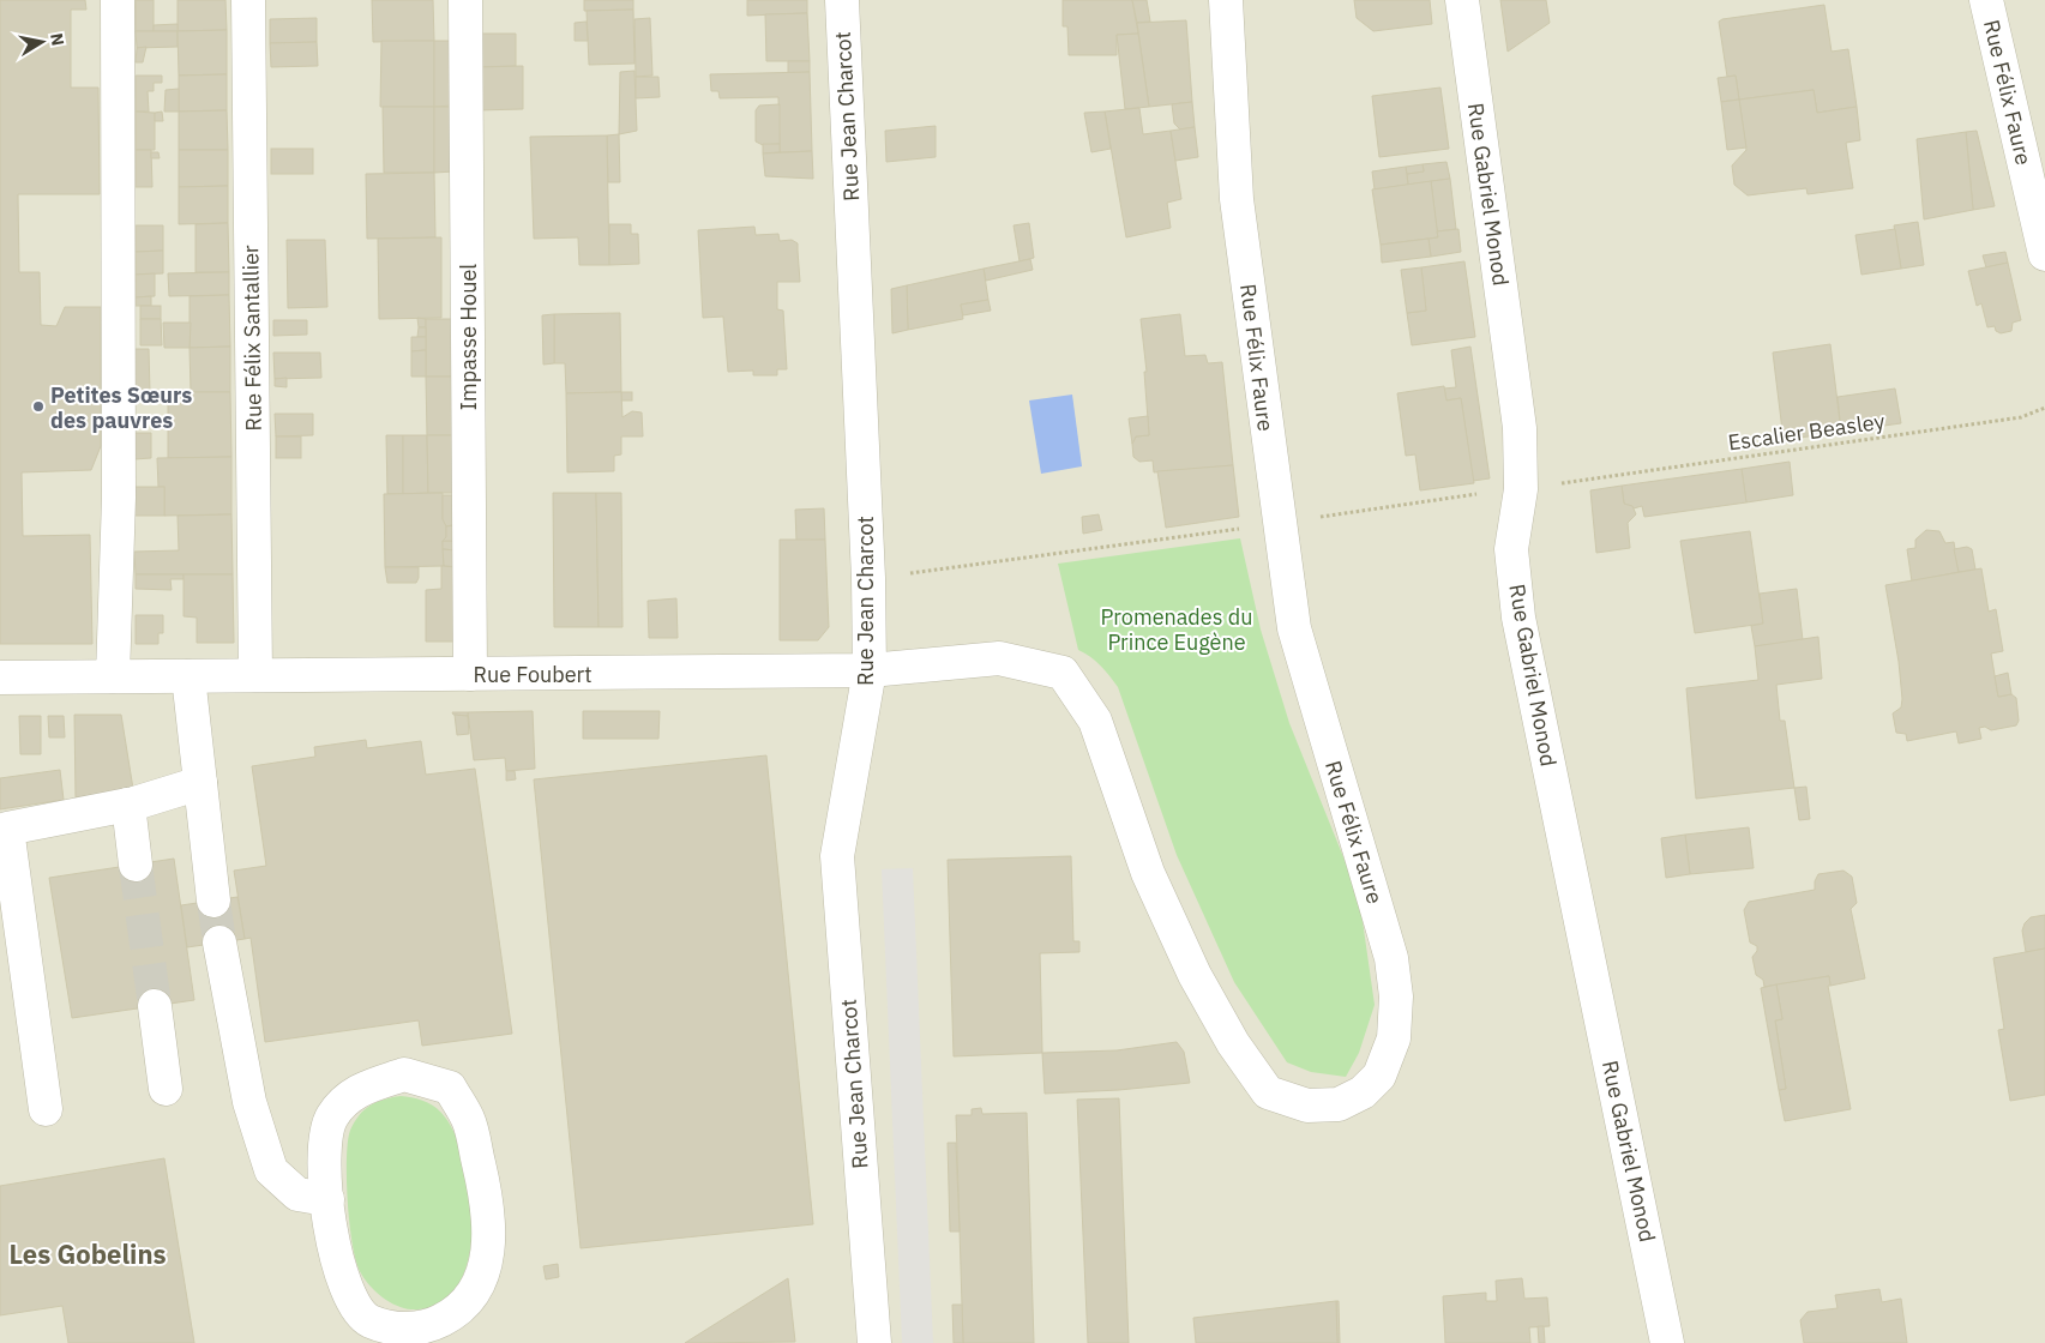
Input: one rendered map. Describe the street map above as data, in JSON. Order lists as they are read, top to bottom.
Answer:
{
  "streets": {
    "street": [
      "Rue Félix Faure",
      "Rue Jean Charcot",
      "Rue Gabriel Monod",
      "Impasse Houel",
      "Rue Félix Santallier",
      "Rue Foubert"
    ],
    "path": ["Escalier Beasley"]
  },
  "crossings": [
    ["Rue Félix Faure", "Rue Foubert"],
    ["Rue Jean Charcot", "Rue Foubert"],
    ["Impasse Houel", "Rue Foubert"],
    ["Rue Félix Santallier", "Rue Foubert"]
  ],
  "districts": ["Les Gobelins"],
  "parks": ["Promenades du Prince Eugène"],
  "places": ["Petites Sœurs des pauvres"],
  "north": "right"
}
